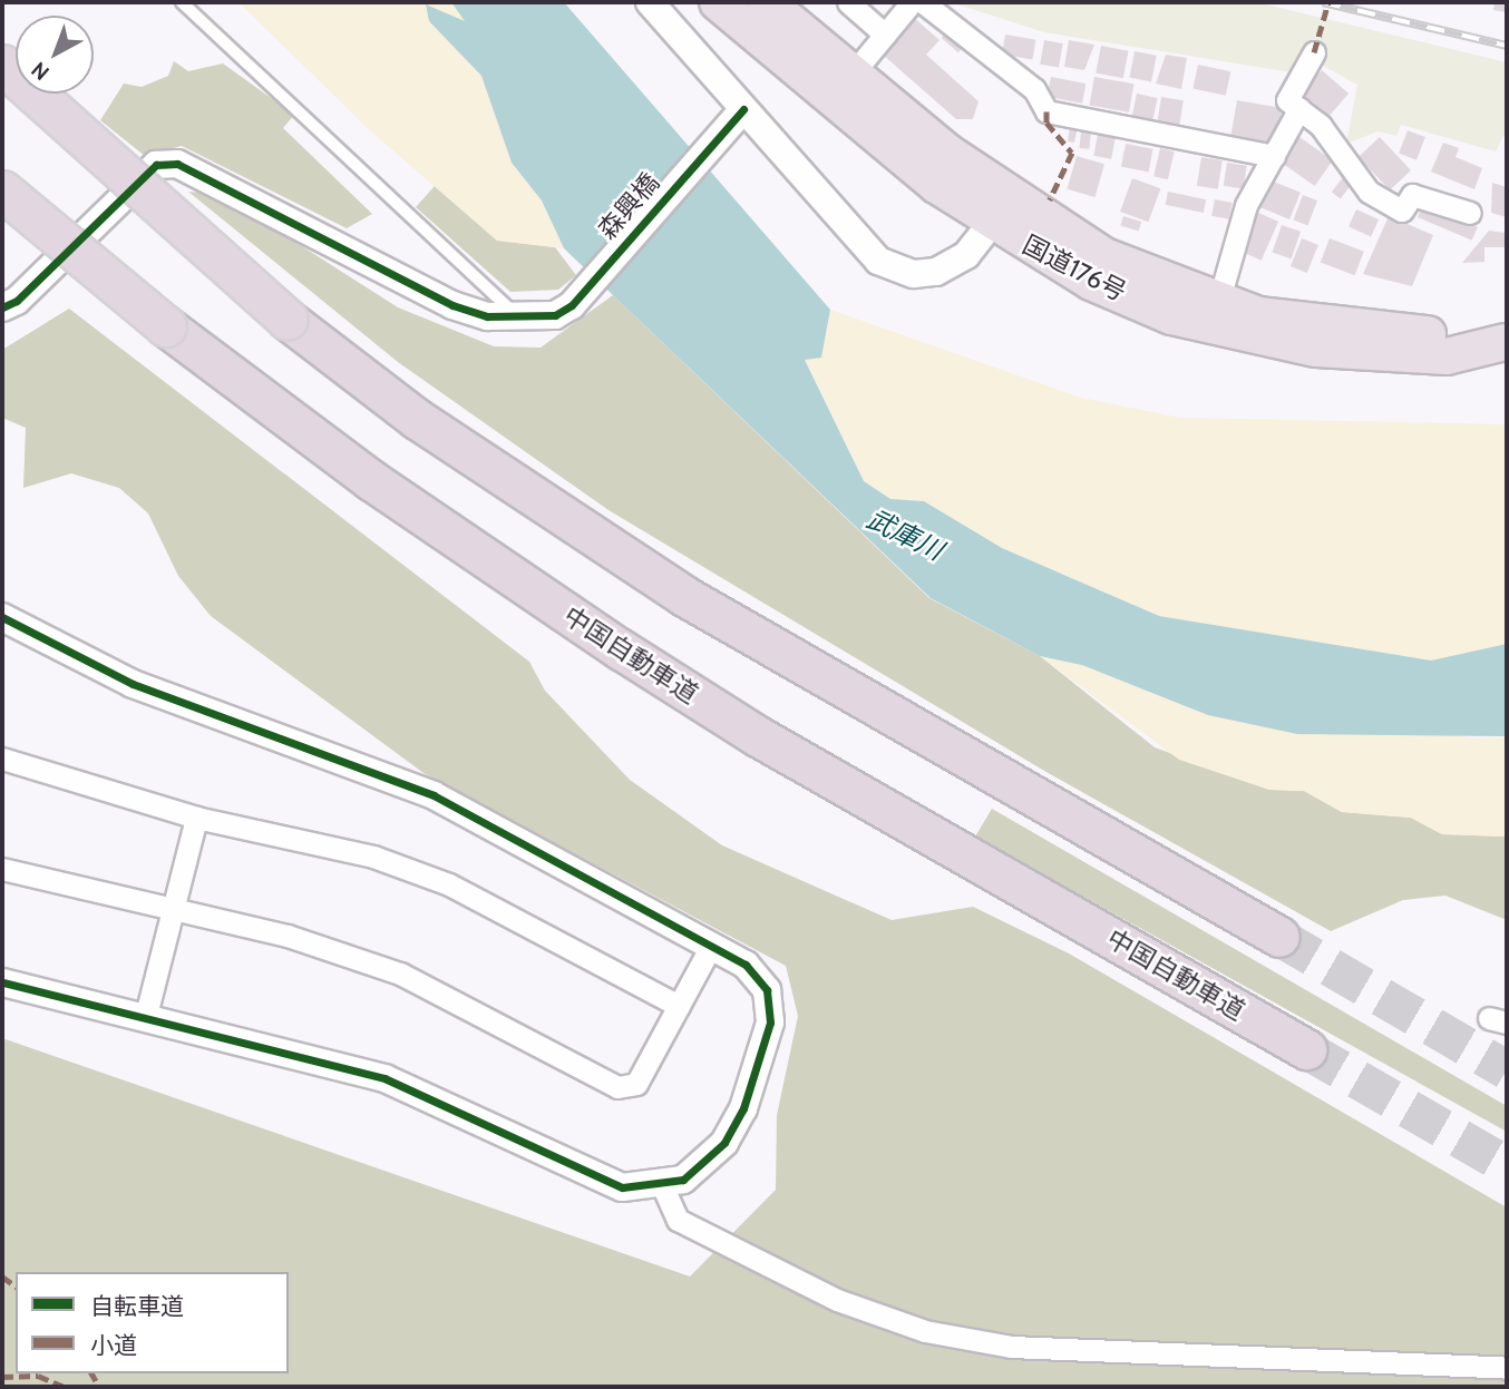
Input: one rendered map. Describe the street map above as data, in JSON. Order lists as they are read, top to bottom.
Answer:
{
  "streets": {
    "highway": ["国道176号", "中国自動車道"],
    "street": ["森興橋"]
  },
  "water": ["武庫川"],
  "legend": ["自転車道", "小道"],
  "north": "bottom left"
}
